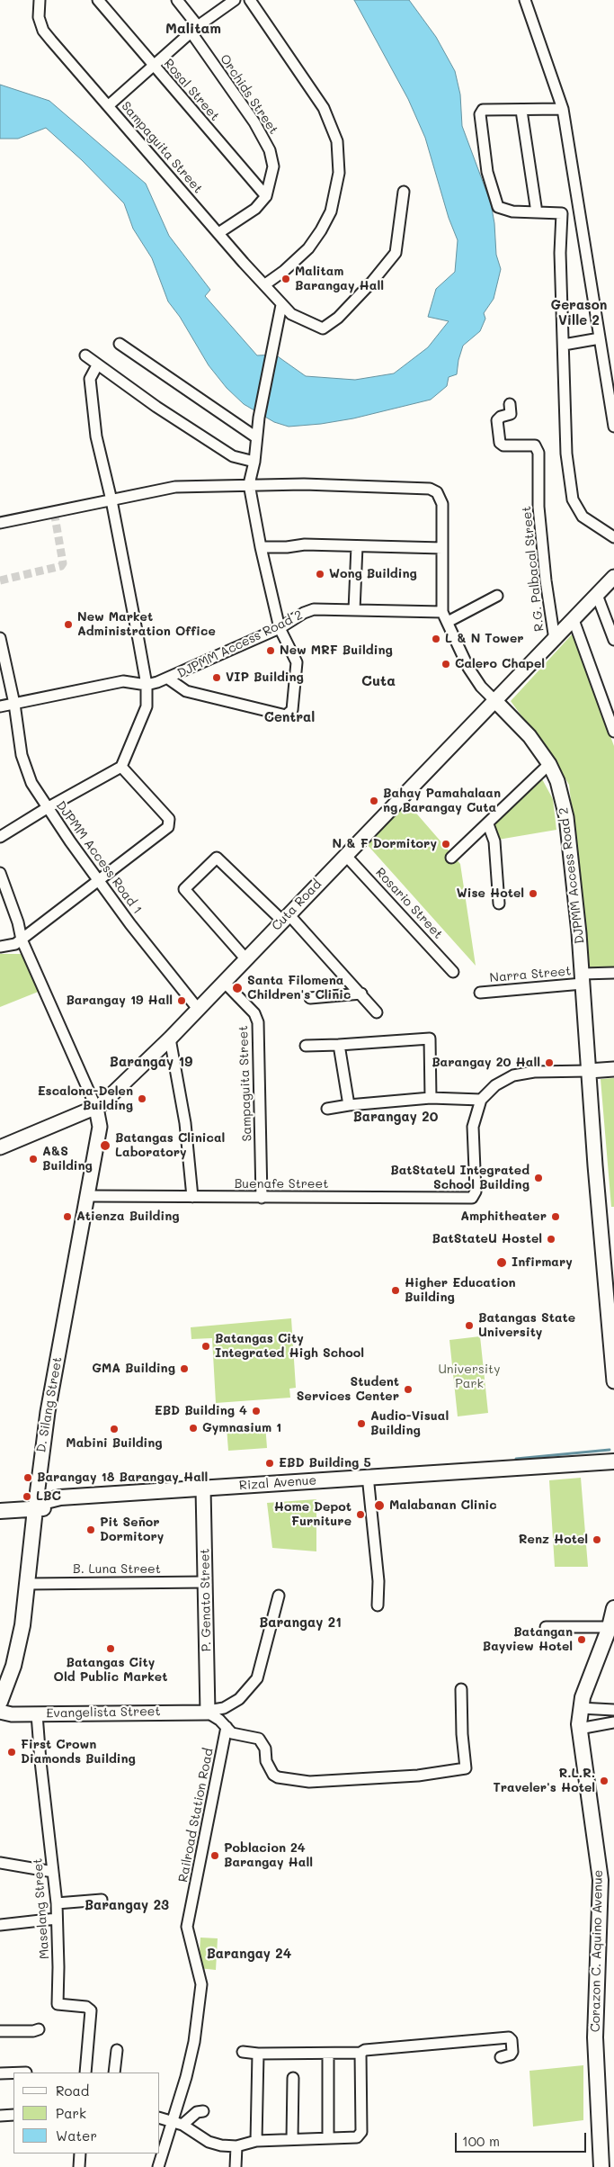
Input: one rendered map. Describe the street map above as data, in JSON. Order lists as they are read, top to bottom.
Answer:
{
  "streets": {
    "main road": ["D. Silang Street", "Rizal Avenue", "Corazon C. Aquino Avenue"],
    "street": [
      "Rosal Street",
      "Orchids Street",
      "Sampaguita Street",
      "R.G. Palbacal Street",
      "DJPMM Access Road 2",
      "DJPMM Access Road 1",
      "Rosario Street",
      "Cuta Road",
      "Narra Street",
      "Buenafe Street",
      "B. Luna Street",
      "P. Genato Street",
      "Evangelista Street",
      "Railroad Station Road",
      "Maselang Street"
    ]
  },
  "crossings": [
    ["Rosal Street", "Orchids Street"],
    ["Sampaguita Street", "Cuta Road"],
    ["Sampaguita Street", "Buenafe Street"],
    ["R.G. Palbacal Street", "Cuta Road"],
    ["DJPMM Access Road 2", "DJPMM Access Road 1"],
    ["DJPMM Access Road 2", "Cuta Road"],
    ["DJPMM Access Road 2", "Narra Street"],
    ["DJPMM Access Road 1", "Cuta Road"],
    ["Rosario Street", "Cuta Road"],
    ["Cuta Road", "D. Silang Street"],
    ["Buenafe Street", "D. Silang Street"],
    ["D. Silang Street", "Rizal Avenue"],
    ["D. Silang Street", "B. Luna Street"],
    ["Rizal Avenue", "P. Genato Street"],
    ["B. Luna Street", "P. Genato Street"],
    ["P. Genato Street", "Evangelista Street"],
    ["Evangelista Street", "Maselang Street"]
  ],
  "districts": [
    "Malitam",
    "Gerason Ville 2",
    "Cuta",
    "Central",
    "Barangay 19",
    "Barangay 20",
    "Barangay 21",
    "Barangay 23",
    "Barangay 24"
  ],
  "parks": ["University Park"],
  "places": [
    "Malitam Barangay Hall",
    "Wong Building",
    "New Market Administration Office",
    "L & N Tower",
    "New MRF Building",
    "Calero Chapel",
    "VIP Building",
    "Bahay Pamahalaan ng Barangay Cuta",
    "N & F Dormitory",
    "Wise Hotel",
    "Santa Filomena Children's Clinic",
    "Barangay 19 Hall",
    "Barangay 20 Hall",
    "Escalona-Delen Building",
    "Batangas Clinical Laboratory",
    "A&S Building",
    "BatStateU Integrated School Building",
    "Atienza Building",
    "Amphitheater",
    "BatStateU Hostel",
    "Infirmary",
    "Higher Education Building",
    "Batangas State University",
    "Batangas City Integrated High School",
    "GMA Building",
    "Student Services Center",
    "EBD Building 4",
    "Audio-Visual Building",
    "Gymnasium 1",
    "Mabini Building",
    "EBD Building 5",
    "Barangay 18 Barangay Hall",
    "LBC",
    "Malabanan Clinic",
    "Home Depot Furniture",
    "Pit Señor Dormitory",
    "Renz Hotel",
    "Batangan Bayview Hotel",
    "Batangas City Old Public Market",
    "First Crown Diamonds Building",
    "R.L.R. Traveler's Hotel",
    "Poblacion 24 Barangay Hall"
  ],
  "legend": ["Road", "Park", "Water"],
  "scale_bar": "100 m"
}
